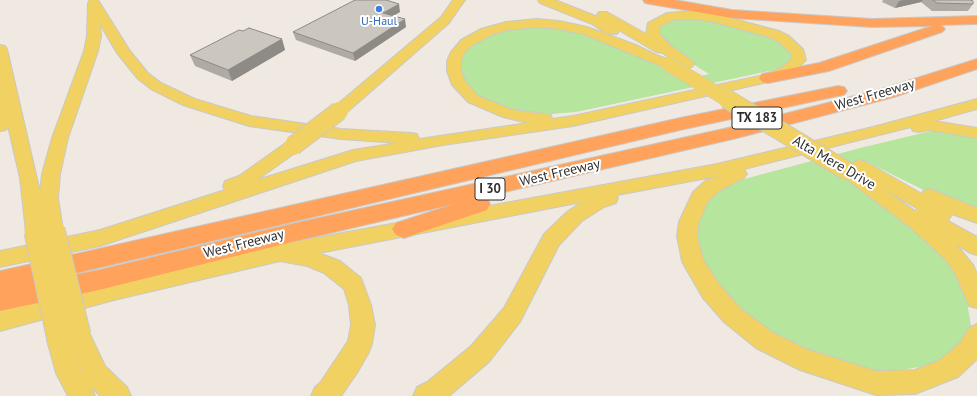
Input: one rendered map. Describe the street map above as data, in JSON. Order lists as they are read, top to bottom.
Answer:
{
  "streets": {
    "highway": ["West Freeway", "I 30"],
    "main road": ["TX 183", "Alta Mere Drive"]
  },
  "places": ["U-Haul"]
}
